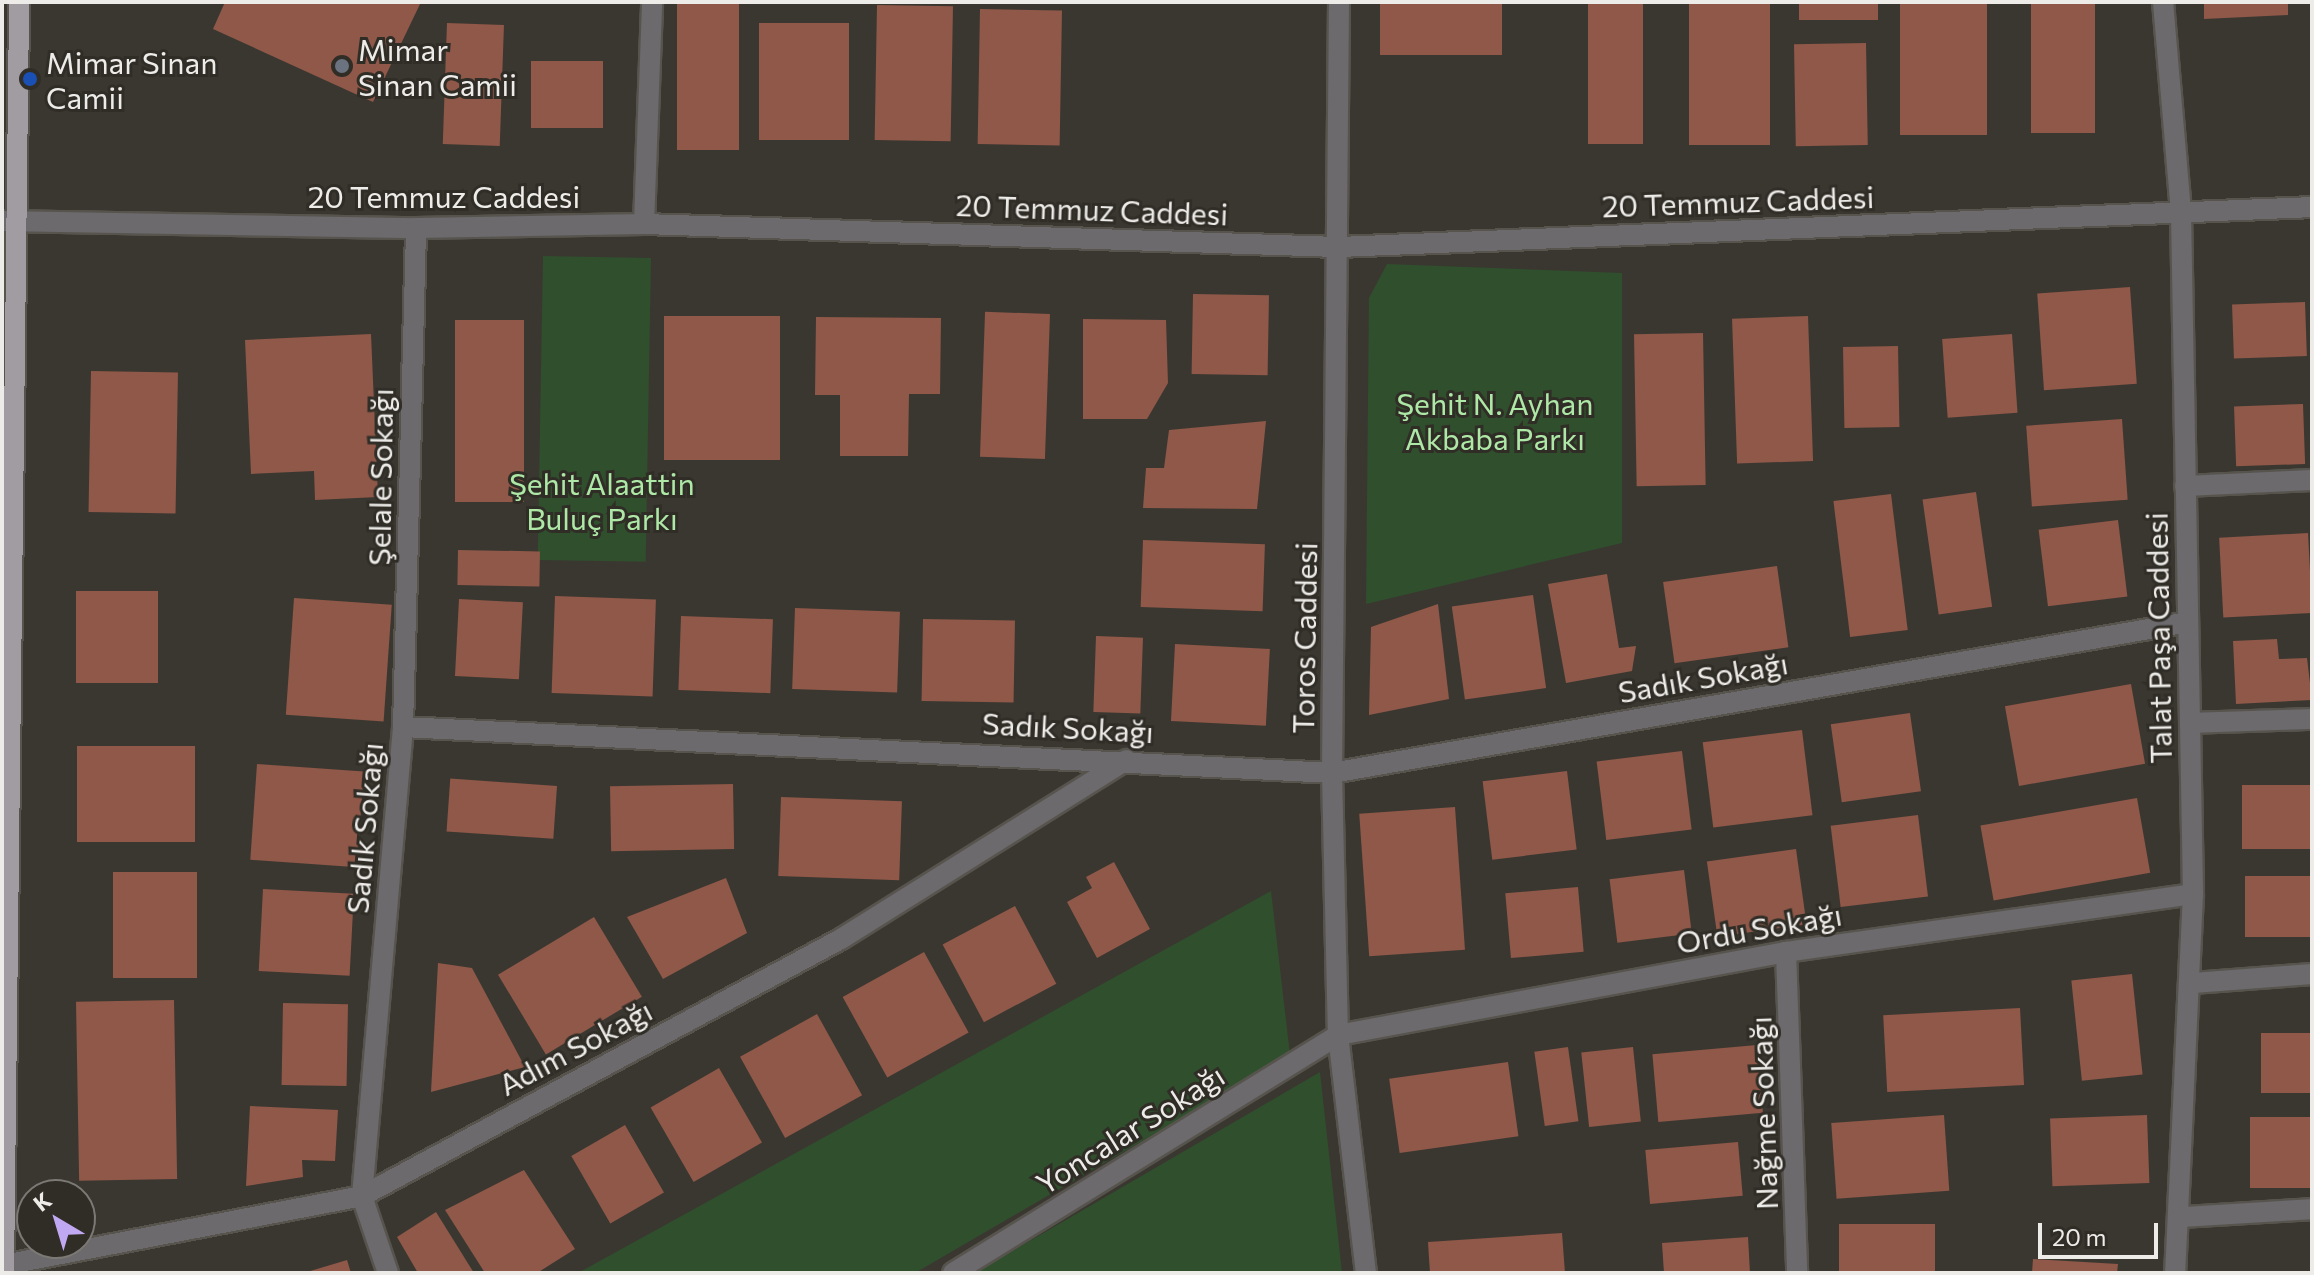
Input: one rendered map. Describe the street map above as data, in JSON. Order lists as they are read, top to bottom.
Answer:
{
  "streets": {
    "street": [
      "20 Temmuz Caddesi",
      "Şelale Sokağı",
      "Toros Caddesi",
      "Talat Paşa Caddesi",
      "Sadık Sokağı",
      "Ordu Sokağı",
      "Adım Sokağı",
      "Nağme Sokağı",
      "Yoncalar Sokağı"
    ]
  },
  "crossings": [
    ["20 Temmuz Caddesi", "Şelale Sokağı"],
    ["20 Temmuz Caddesi", "Toros Caddesi"],
    ["20 Temmuz Caddesi", "Talat Paşa Caddesi"],
    ["Şelale Sokağı", "Sadık Sokağı"],
    ["Toros Caddesi", "Sadık Sokağı"],
    ["Toros Caddesi", "Ordu Sokağı"],
    ["Toros Caddesi", "Yoncalar Sokağı"],
    ["Talat Paşa Caddesi", "Sadık Sokağı"],
    ["Talat Paşa Caddesi", "Ordu Sokağı"],
    ["Sadık Sokağı", "Adım Sokağı"],
    ["Ordu Sokağı", "Nağme Sokağı"],
    ["Ordu Sokağı", "Yoncalar Sokağı"]
  ],
  "parks": ["Şehit N. Ayhan Akbaba Parkı", "Şehit Alaattin Buluç Parkı"],
  "places": ["Mimar Sinan Camii", "Mimar Sinan Cami̇i"],
  "scale_bar": "20 m",
  "north": "top left"
}
